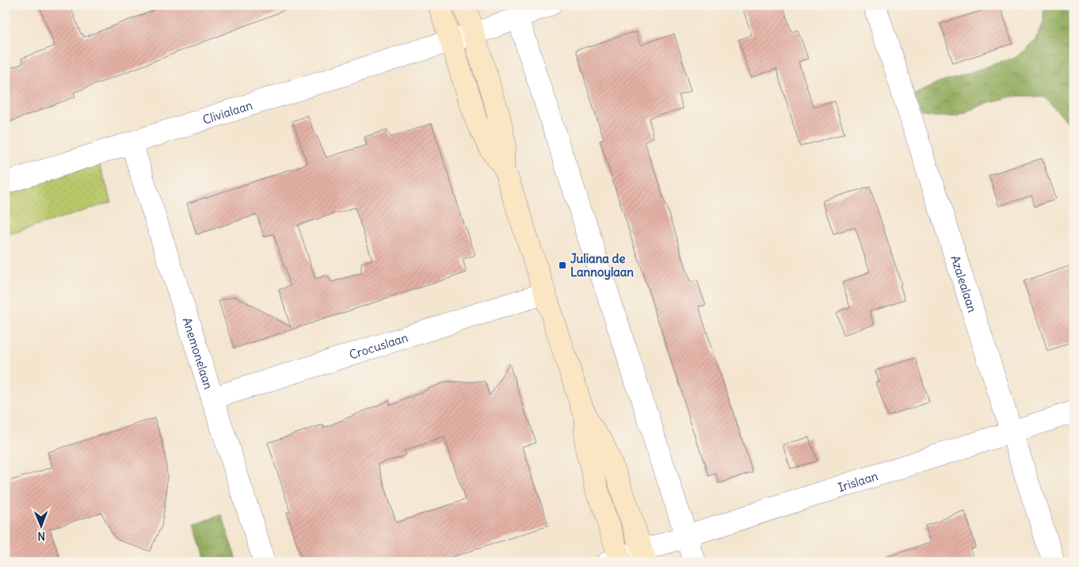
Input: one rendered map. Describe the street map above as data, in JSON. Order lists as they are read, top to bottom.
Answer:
{
  "streets": {
    "street": [
      "Clivialaan",
      "Azalealaan",
      "Crocuslaan",
      "Anemonelaan",
      "Irislaan"
    ]
  },
  "crossings": [
    ["Clivialaan", "Anemonelaan"],
    ["Azalealaan", "Irislaan"],
    ["Crocuslaan", "Anemonelaan"]
  ],
  "places": {
    "transit": ["Juliana de Lannoylaan"]
  },
  "north": "bottom"
}
